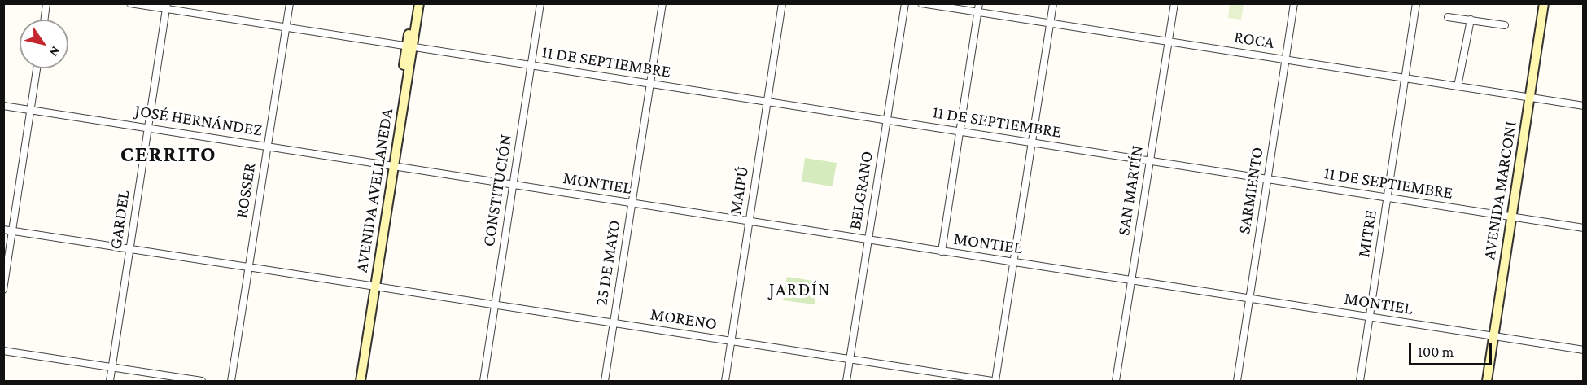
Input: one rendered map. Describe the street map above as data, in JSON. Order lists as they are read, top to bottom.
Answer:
{
  "streets": {
    "main road": ["AVENIDA AVELLANEDA", "AVENIDA MARCONI"],
    "street": [
      "ROCA",
      "11 DE SEPTIEMBRE",
      "JOSÉ HERNÁNDEZ",
      "MONTIEL",
      "ROSSER",
      "CONSTITUCIÓN",
      "MAIPÚ",
      "BELGRANO",
      "SAN MARTÍN",
      "SARMIENTO",
      "GARDEL",
      "MITRE",
      "25 DE MAYO",
      "MORENO"
    ]
  },
  "crossings": [
    ["ROCA", "SAN MARTÍN"],
    ["ROCA", "SARMIENTO"],
    ["ROCA", "AVENIDA MARCONI"],
    ["ROCA", "MITRE"],
    ["11 DE SEPTIEMBRE", "ROSSER"],
    ["11 DE SEPTIEMBRE", "AVENIDA AVELLANEDA"],
    ["11 DE SEPTIEMBRE", "CONSTITUCIÓN"],
    ["11 DE SEPTIEMBRE", "MAIPÚ"],
    ["11 DE SEPTIEMBRE", "BELGRANO"],
    ["11 DE SEPTIEMBRE", "SAN MARTÍN"],
    ["11 DE SEPTIEMBRE", "SARMIENTO"],
    ["11 DE SEPTIEMBRE", "AVENIDA MARCONI"],
    ["11 DE SEPTIEMBRE", "GARDEL"],
    ["11 DE SEPTIEMBRE", "MITRE"],
    ["11 DE SEPTIEMBRE", "25 DE MAYO"],
    ["JOSÉ HERNÁNDEZ", "MONTIEL"],
    ["JOSÉ HERNÁNDEZ", "ROSSER"],
    ["JOSÉ HERNÁNDEZ", "AVENIDA AVELLANEDA"],
    ["JOSÉ HERNÁNDEZ", "GARDEL"],
    ["MONTIEL", "AVENIDA AVELLANEDA"],
    ["MONTIEL", "CONSTITUCIÓN"],
    ["MONTIEL", "MAIPÚ"],
    ["MONTIEL", "BELGRANO"],
    ["MONTIEL", "SAN MARTÍN"],
    ["MONTIEL", "SARMIENTO"],
    ["MONTIEL", "AVENIDA MARCONI"],
    ["MONTIEL", "MITRE"],
    ["MONTIEL", "25 DE MAYO"],
    ["ROSSER", "MORENO"],
    ["AVENIDA AVELLANEDA", "MORENO"],
    ["CONSTITUCIÓN", "MORENO"],
    ["MAIPÚ", "MORENO"],
    ["BELGRANO", "MORENO"],
    ["GARDEL", "MORENO"],
    ["25 DE MAYO", "MORENO"]
  ],
  "districts": ["CERRITO", "JARDÍN"],
  "scale_bar": "100 m",
  "north": "bottom right"
}
